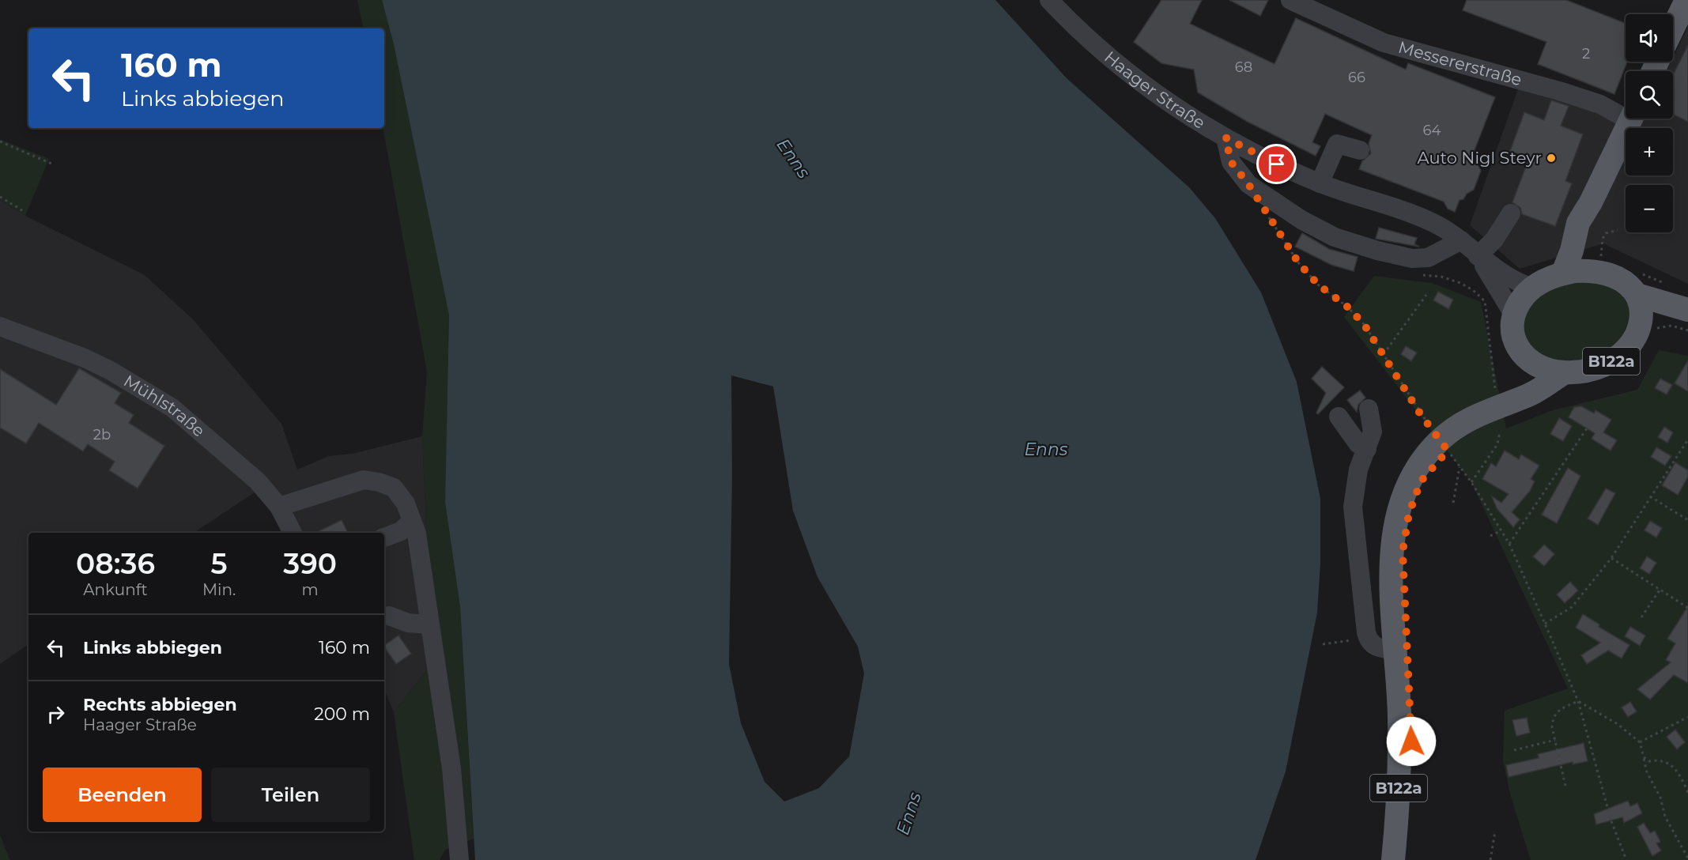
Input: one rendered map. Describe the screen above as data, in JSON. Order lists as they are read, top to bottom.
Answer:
{
  "streets": {
    "main road": ["B122a"],
    "street": ["Messererstraße", "Haager Straße", "Mühlstraße"]
  },
  "crossings": [
    ["Haager Straße", "B122a"]
  ],
  "water": ["Enns"],
  "places": ["Auto Nigl Steyr"],
  "house_numbers": [
    "2",
    "68",
    "66",
    "64",
    "2b"
  ],
  "page": {
    "map_buttons": ["+", "−"],
    "turn": ["160 m", "Links abbiegen"],
    "eta": [
      "08:36",
      "Ankunft",
      "5",
      "Min.",
      "390",
      "m"
    ],
    "list": [
      {
        "name": "Links abbiegen",
        "value": "160 m"
      },
      {
        "name": "Rechts abbiegen",
        "note": "Haager Straße",
        "value": "200 m"
      }
    ],
    "buttons": ["Beenden", "Teilen"]
  }
}
